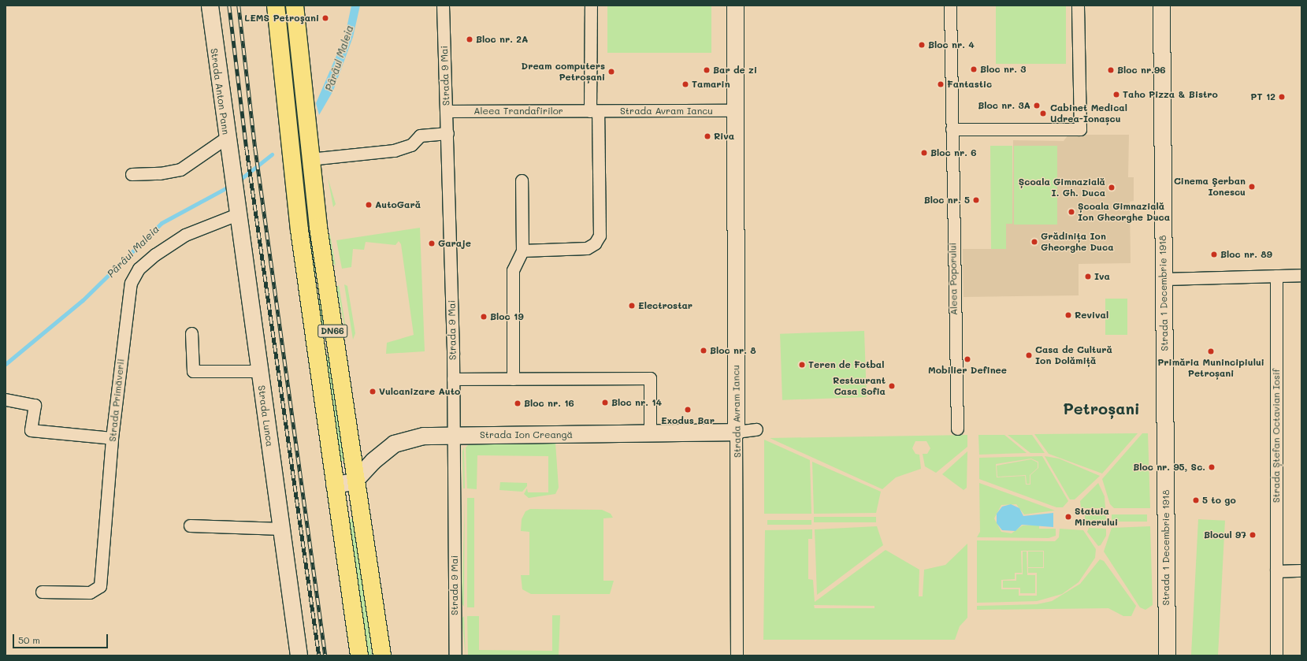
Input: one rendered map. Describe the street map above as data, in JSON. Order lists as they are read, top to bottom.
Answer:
{
  "streets": {
    "main road": [
      "Strada Anton Pann",
      "Strada Avram Iancu",
      "Strada 1 Decembrie 1918",
      "DN66",
      "Strada Lunca",
      "Strada Ion Creangă"
    ],
    "street": [
      "Strada 9 Mai",
      "Aleea Trandafirilor",
      "Aleea Poporului",
      "Strada Primăverii",
      "Strada Ștefan Octavian Iosif"
    ]
  },
  "crossings": [
    ["Strada 9 Mai", "Aleea Trandafirilor"],
    ["Strada 9 Mai", "Strada Ion Creangă"],
    ["Strada Anton Pann", "Strada Lunca"],
    ["Aleea Trandafirilor", "Strada Avram Iancu"],
    ["Strada Avram Iancu", "Strada Ion Creangă"],
    ["DN66", "Strada Ion Creangă"],
    ["Strada Primăverii", "Strada Lunca"]
  ],
  "districts": ["Petroșani"],
  "water": ["Pârâul Maleia"],
  "places": [
    "LEMS Petroşani",
    "Bloc nr. 2A",
    "Bloc nr. 4",
    "Bloc nr. 3",
    "Bar de zi",
    "Bloc nr.96",
    "Dream computers Petroșani",
    "Tamarin",
    "Fantastic",
    "Taho Pizza & Bistro",
    "PT 12",
    "Bloc nr. 3A",
    "Cabinet Medical Udrea-Ionașcu",
    "Riva",
    "Bloc nr. 6",
    "Cinema Şerban Ionescu",
    "Școala Gimnazială I. Gh. Duca",
    "Bloc nr. 5",
    "AutoGară",
    "Școala Gimnazială Ion Gheorghe Duca",
    "Grădinița Ion Gheorghe Duca",
    "Garaje",
    "Bloc nr. 89",
    "Iva",
    "Electrostar",
    "Revival",
    "Bloc 19",
    "Bloc nr. 8",
    "Primăria Munincipiului Petroșani",
    "Casa de Cultură Ion Dolămiță",
    "Mobilier Definee",
    "Teren de Fotbal",
    "Restaurant Casa Sofia",
    "Vulcanizare Auto",
    "Bloc nr. 14",
    "Bloc nr. 16",
    "Exodus Bar",
    "Bloc nr. 95, Sc.",
    "5 to go",
    "Statuia Minerului",
    "Blocul 97"
  ],
  "scale_bar": "50 m"
}
